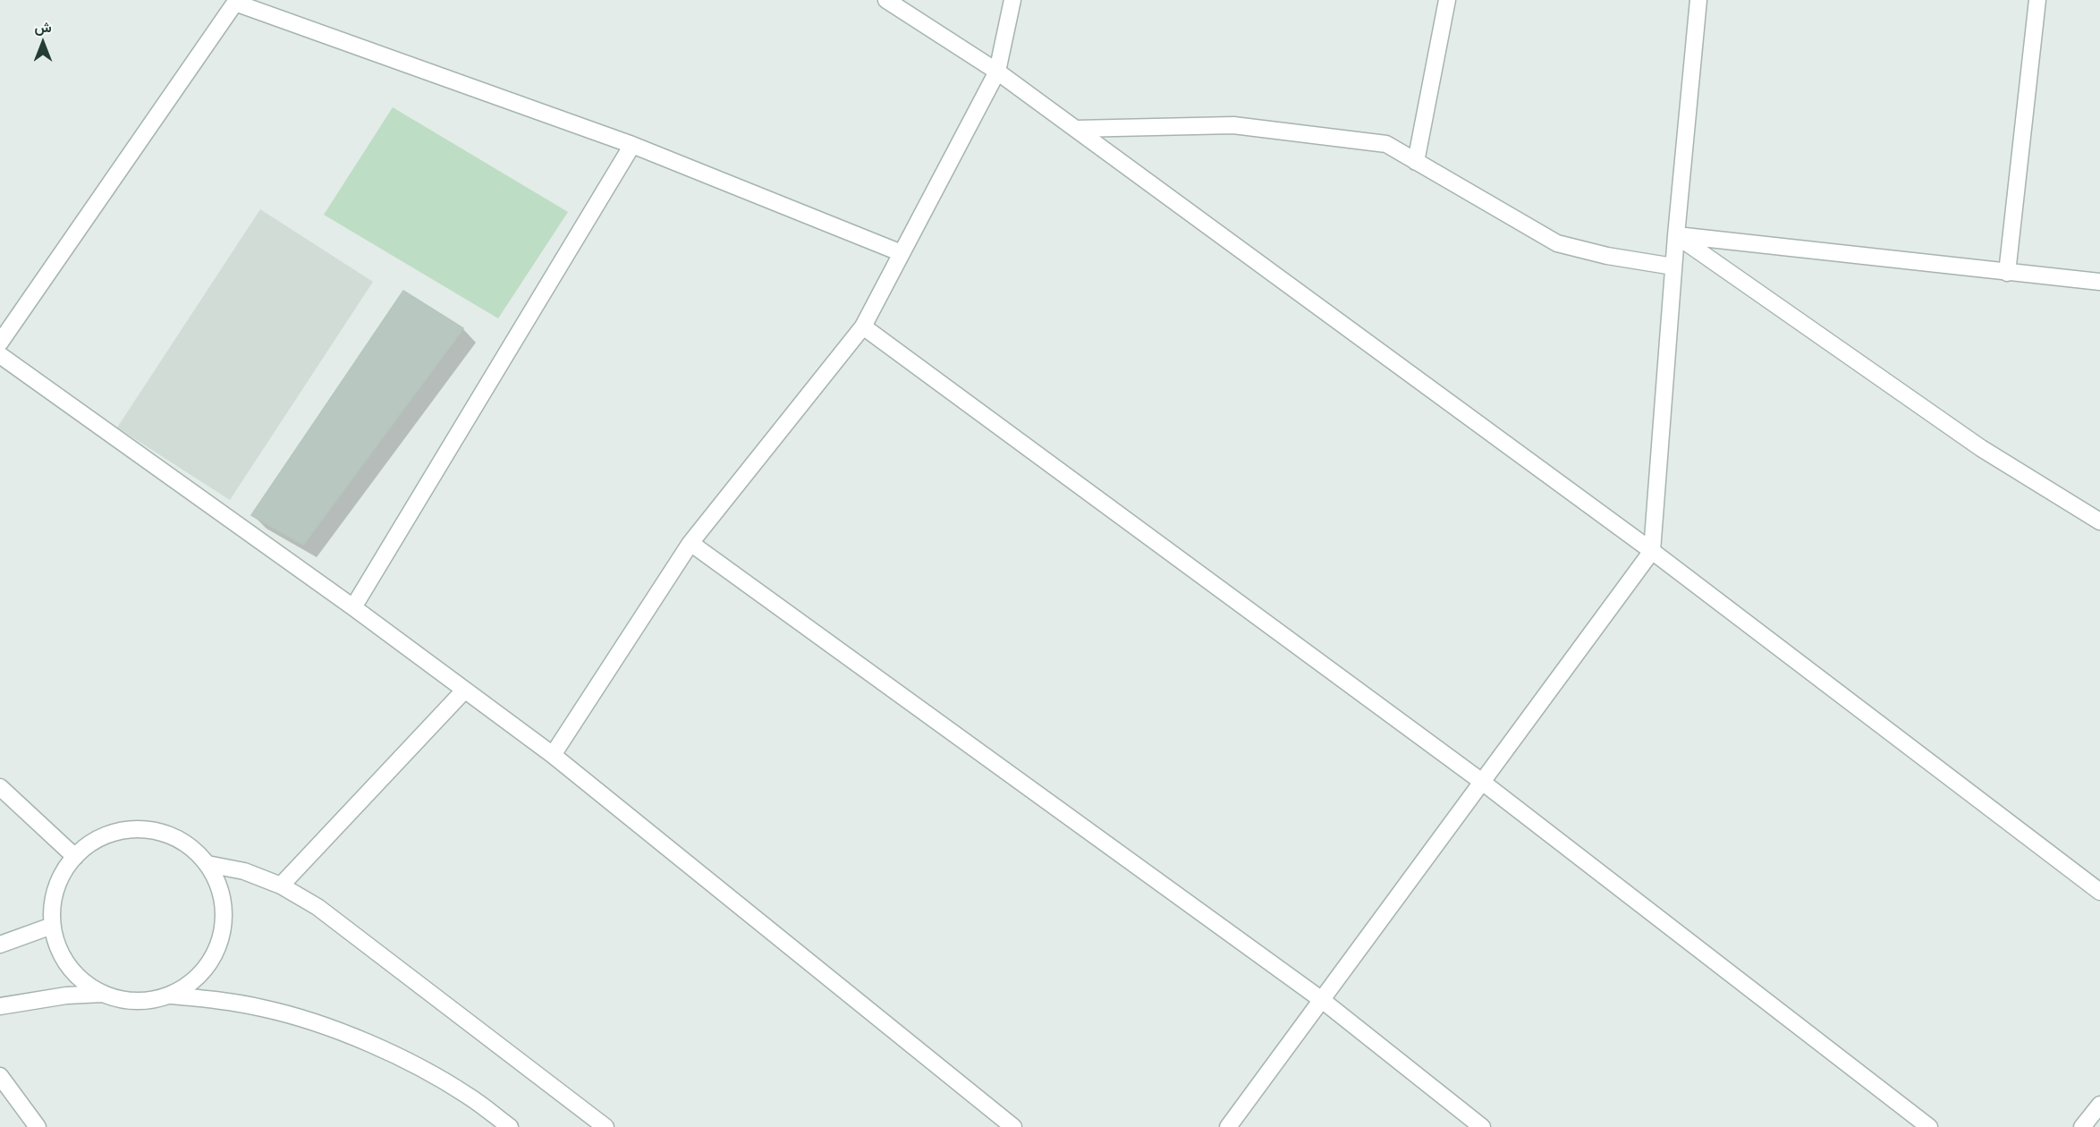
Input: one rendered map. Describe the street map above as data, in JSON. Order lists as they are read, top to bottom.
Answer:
{
  "north": "top"
}
